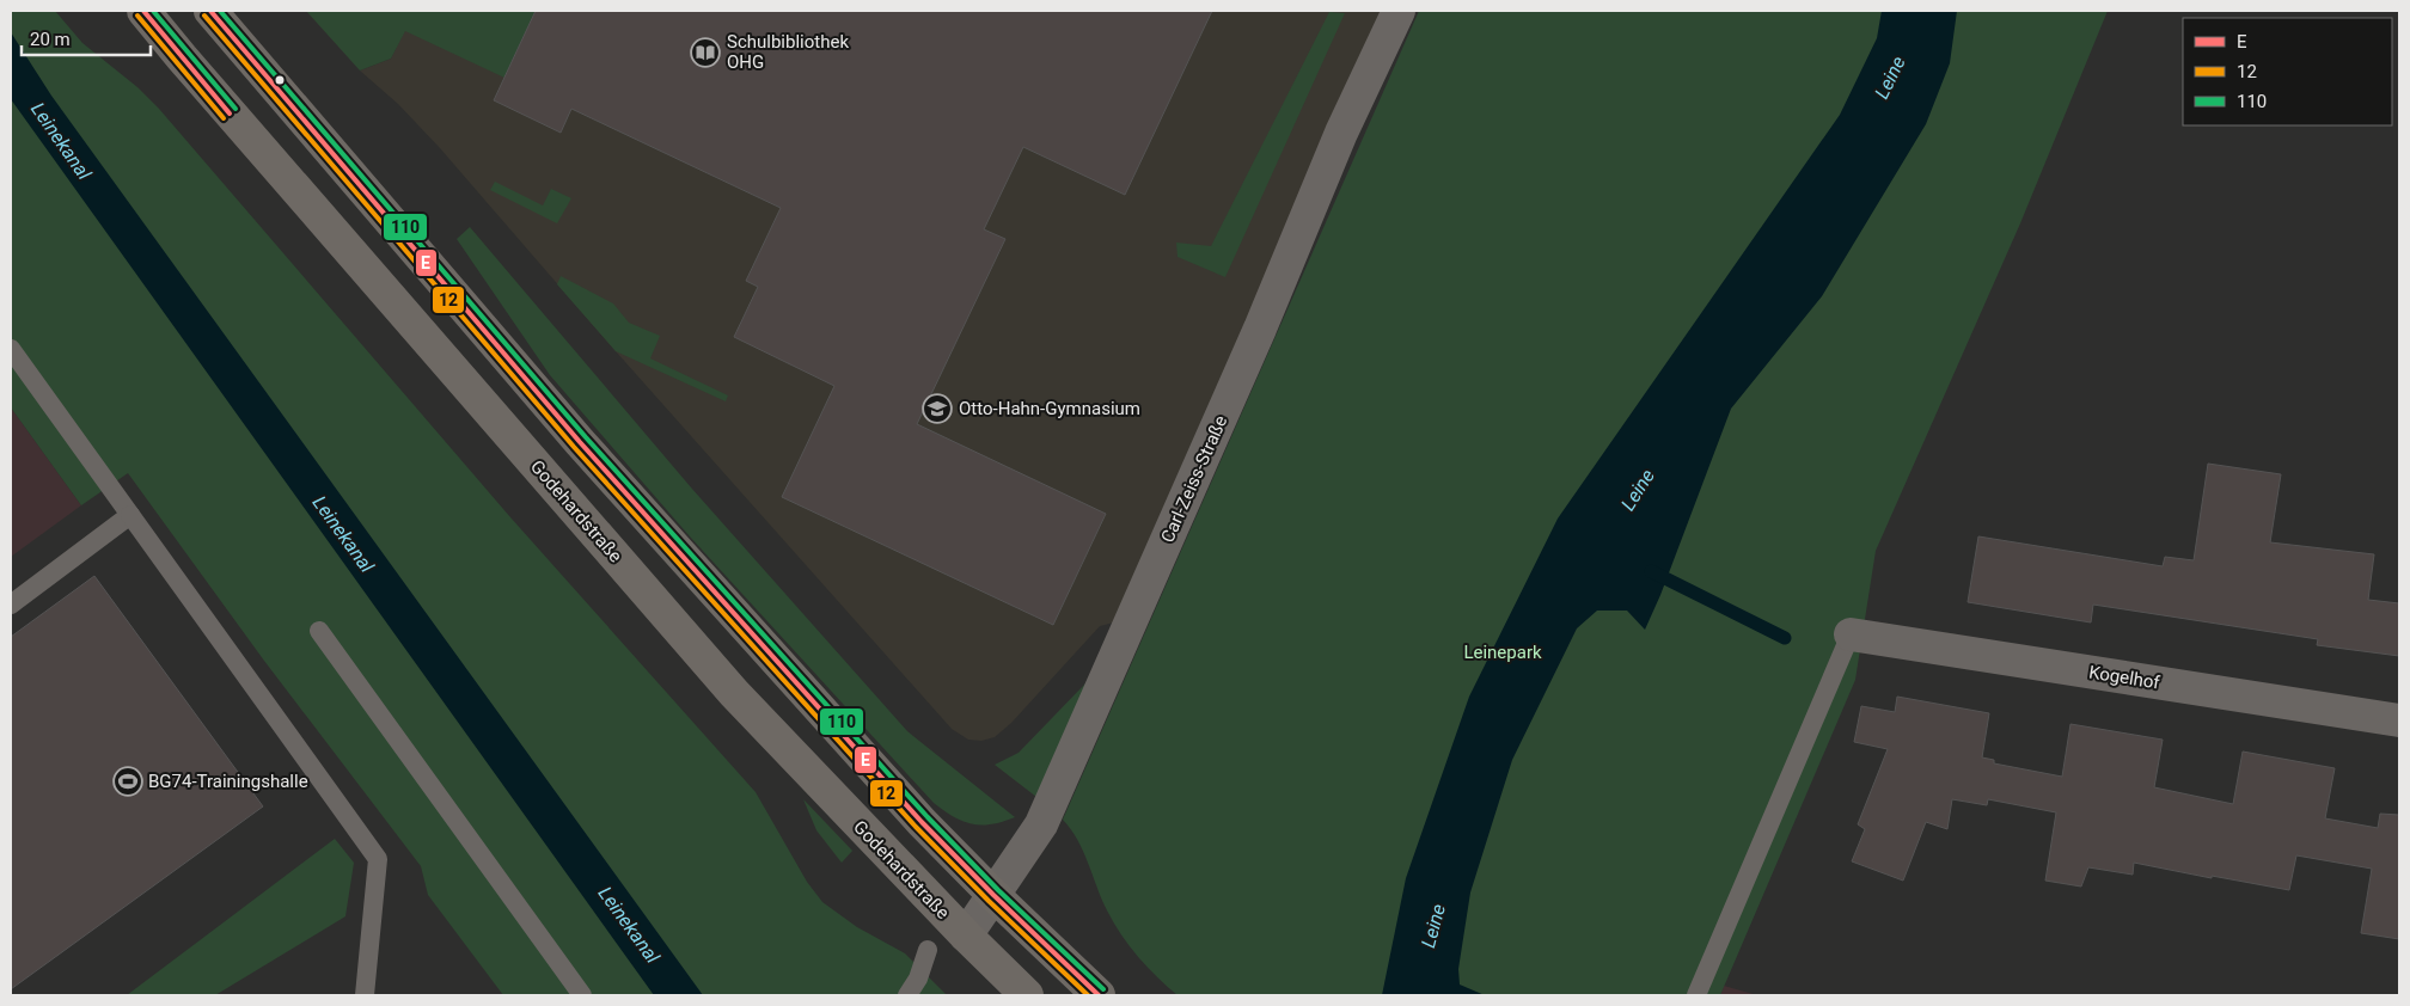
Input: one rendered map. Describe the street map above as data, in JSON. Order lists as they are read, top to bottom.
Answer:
{
  "streets": {
    "street": ["Carl-Zeiss-Straße", "Godehardstraße", "Kogelhof"]
  },
  "crossings": [
    ["Carl-Zeiss-Straße", "Godehardstraße"]
  ],
  "water": ["Leine", "Leinekanal"],
  "parks": ["Leinepark"],
  "places": {
    "library": ["Schulbibliothek OHG"],
    "school or university": ["Otto-Hahn-Gymnasium"],
    "sports": ["BG74-Trainingshalle"]
  },
  "lines": ["transit line E", "transit line 110", "transit line 12"],
  "legend": ["E", "12", "110"],
  "scale_bar": "20 m"
}
